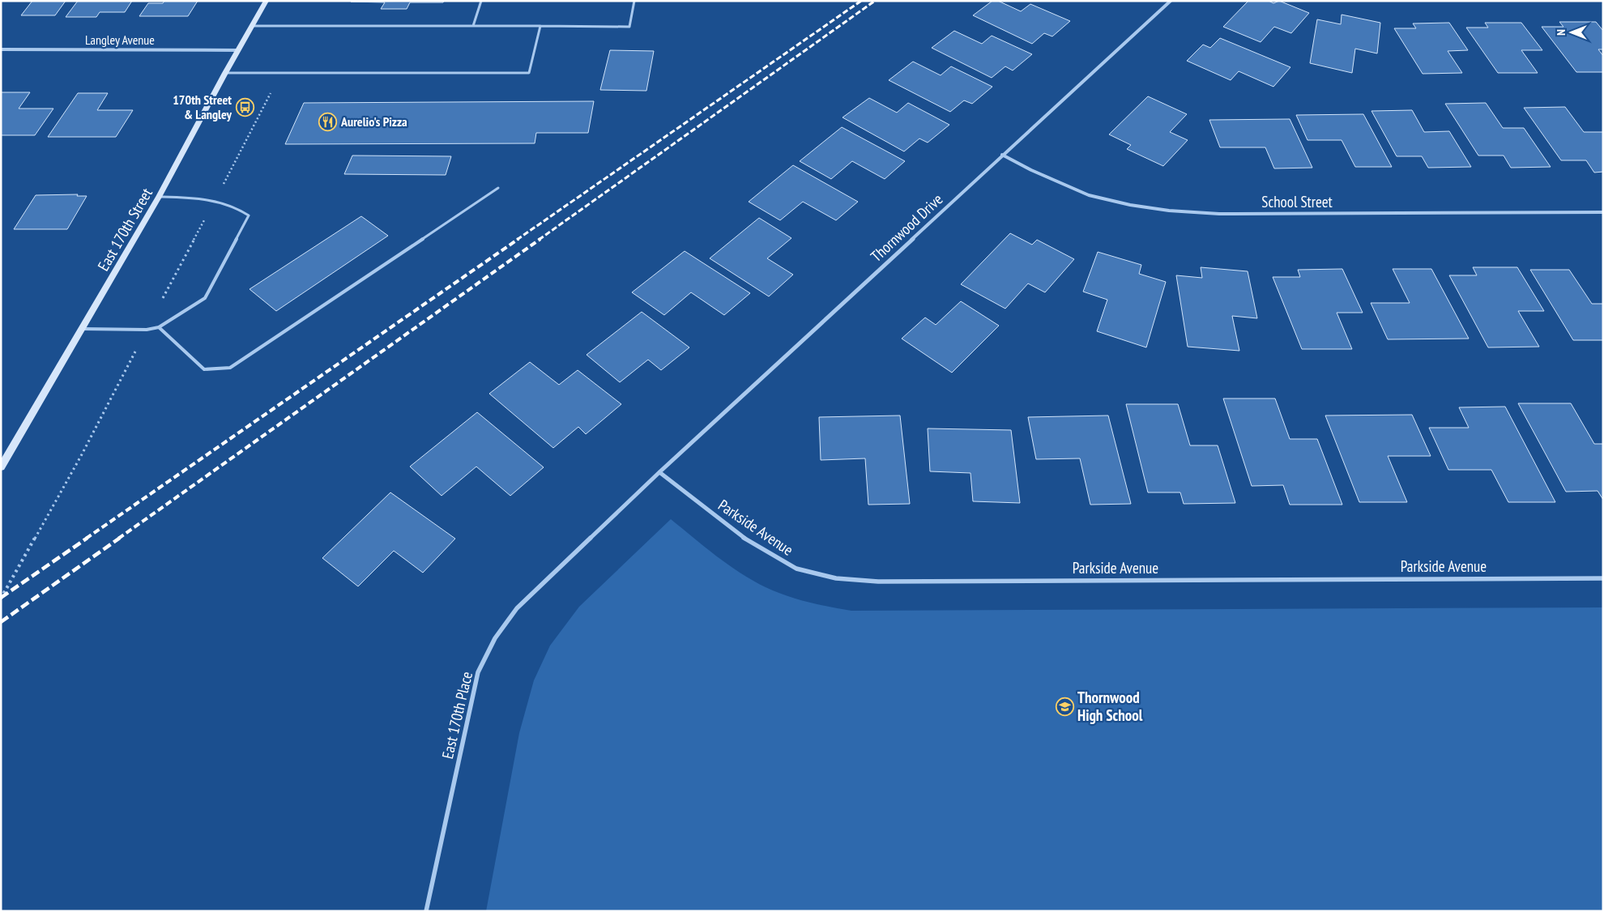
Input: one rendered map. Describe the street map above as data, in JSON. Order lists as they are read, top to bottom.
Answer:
{
  "streets": {
    "street": [
      "Langley Avenue",
      "School Street",
      "Thornwood Drive",
      "East 170th Street",
      "Parkside Avenue",
      "East 170th Place"
    ]
  },
  "crossings": [
    ["Langley Avenue", "East 170th Street"],
    ["School Street", "Thornwood Drive"],
    ["Thornwood Drive", "Parkside Avenue"],
    ["Thornwood Drive", "East 170th Place"],
    ["Parkside Avenue", "East 170th Place"]
  ],
  "places": {
    "bus stop": ["170th Street & Langley"],
    "restaurant": ["Aurelio's Pizza"],
    "school or university": ["Thornwood High School"]
  },
  "north": "left"
}
